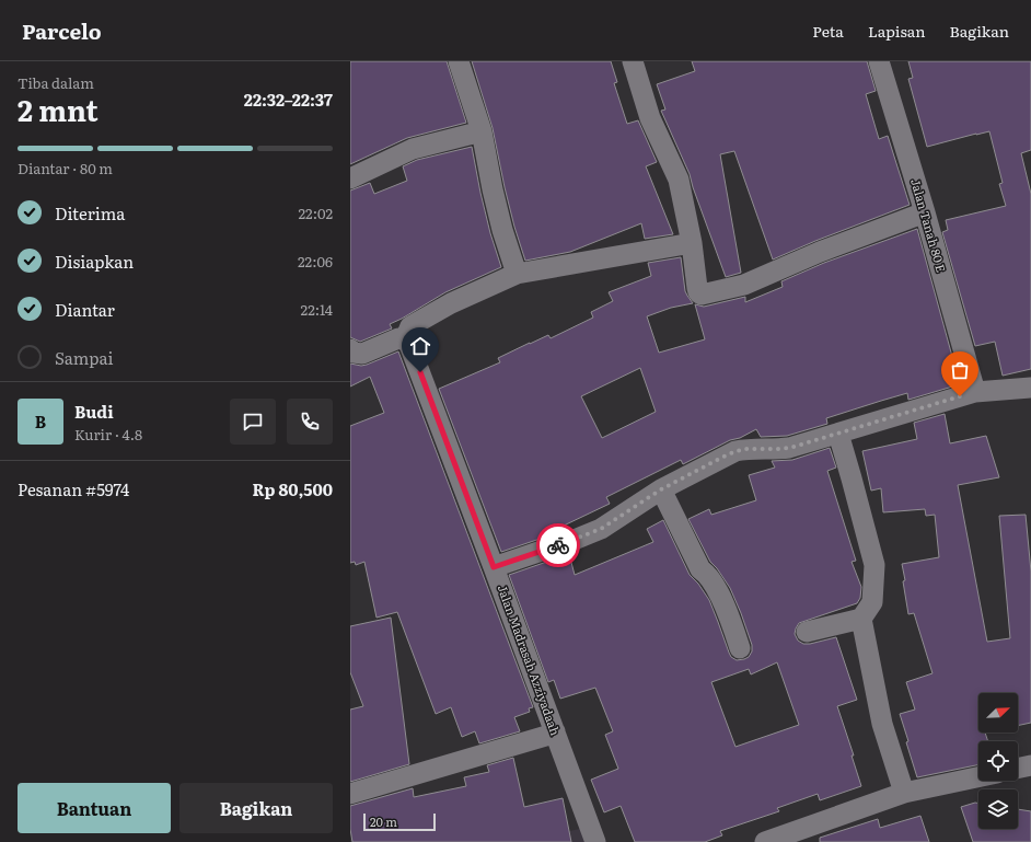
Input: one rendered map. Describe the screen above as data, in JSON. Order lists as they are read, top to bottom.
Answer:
{
  "streets": {
    "street": ["Jalan Tanah 80 E", "Jalan Madrasah Azziyadaah"]
  },
  "scale_bar": "20 m",
  "north": "top right",
  "page": {
    "header": "Parcelo",
    "nav": ["Peta", "Lapisan", "Bagikan"],
    "heading": ["2 mnt", "Tiba dalam", "22:32–22:37"],
    "panel": [
      "Budi",
      "Kurir · 4.8",
      "Pesanan #5974",
      "Rp 80,500"
    ],
    "bar": "Diantar · 80 m",
    "list": [
      ["Diterima", "22:02"],
      ["Disiapkan", "22:06"],
      ["Diantar", "22:14"],
      "Sampai"
    ],
    "round": "B",
    "buttons": ["Bantuan", "Bagikan"],
    "scale": "20 m"
  }
}
